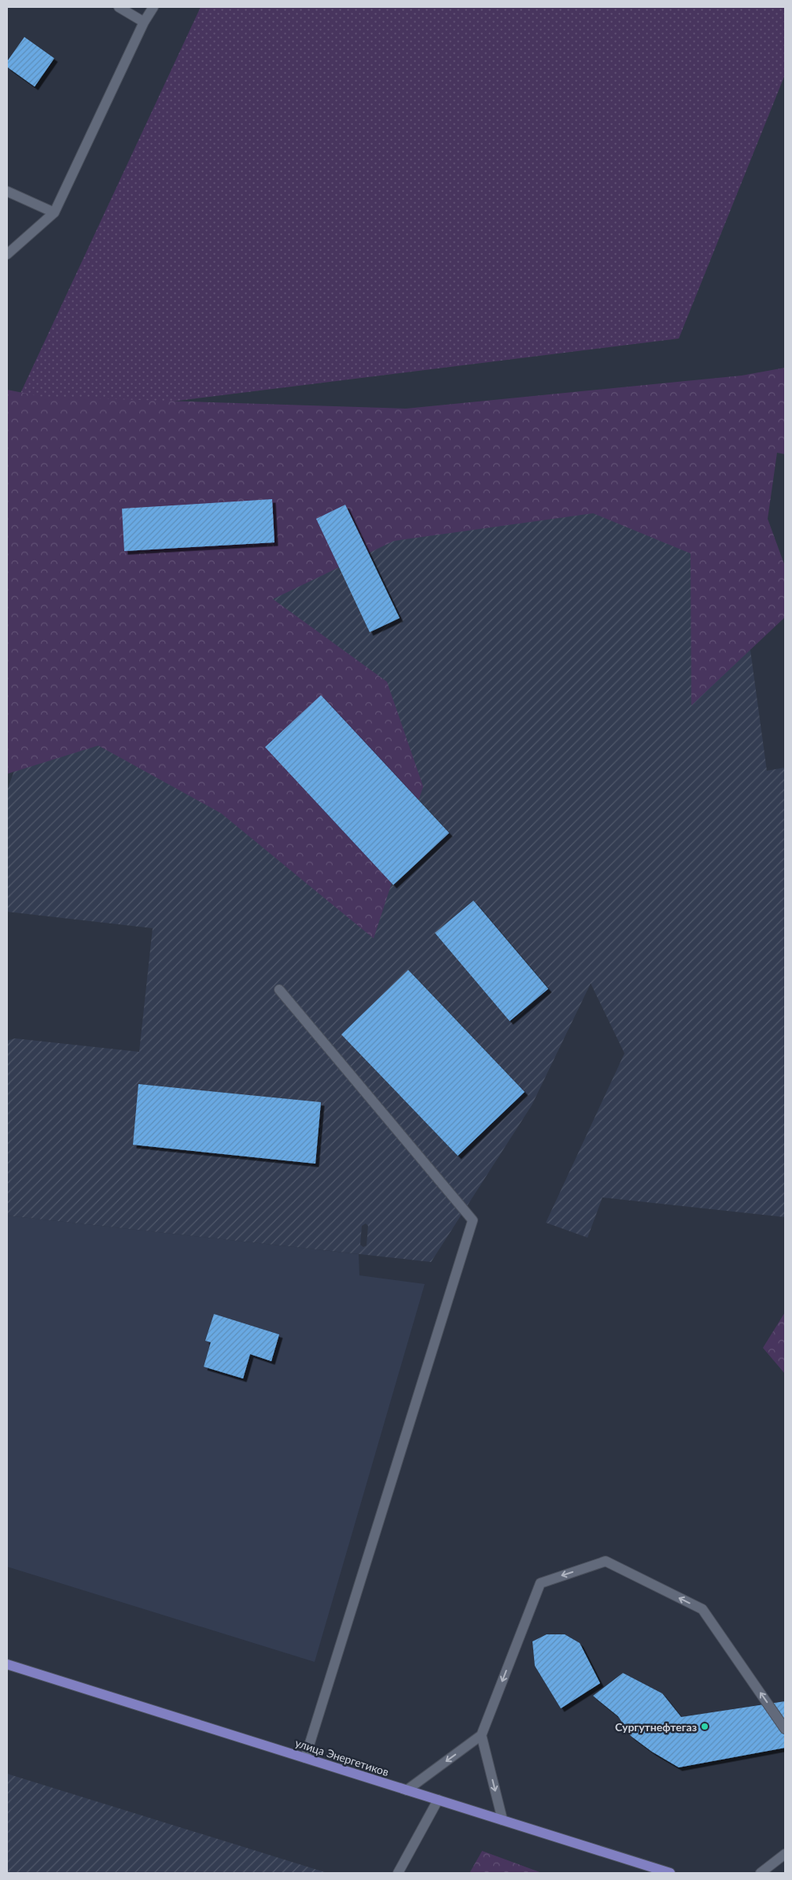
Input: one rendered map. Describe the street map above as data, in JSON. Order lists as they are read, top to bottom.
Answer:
{
  "streets": {
    "main road": ["улица Энергетиков"]
  },
  "places": ["Сургутнефтегаз"]
}
